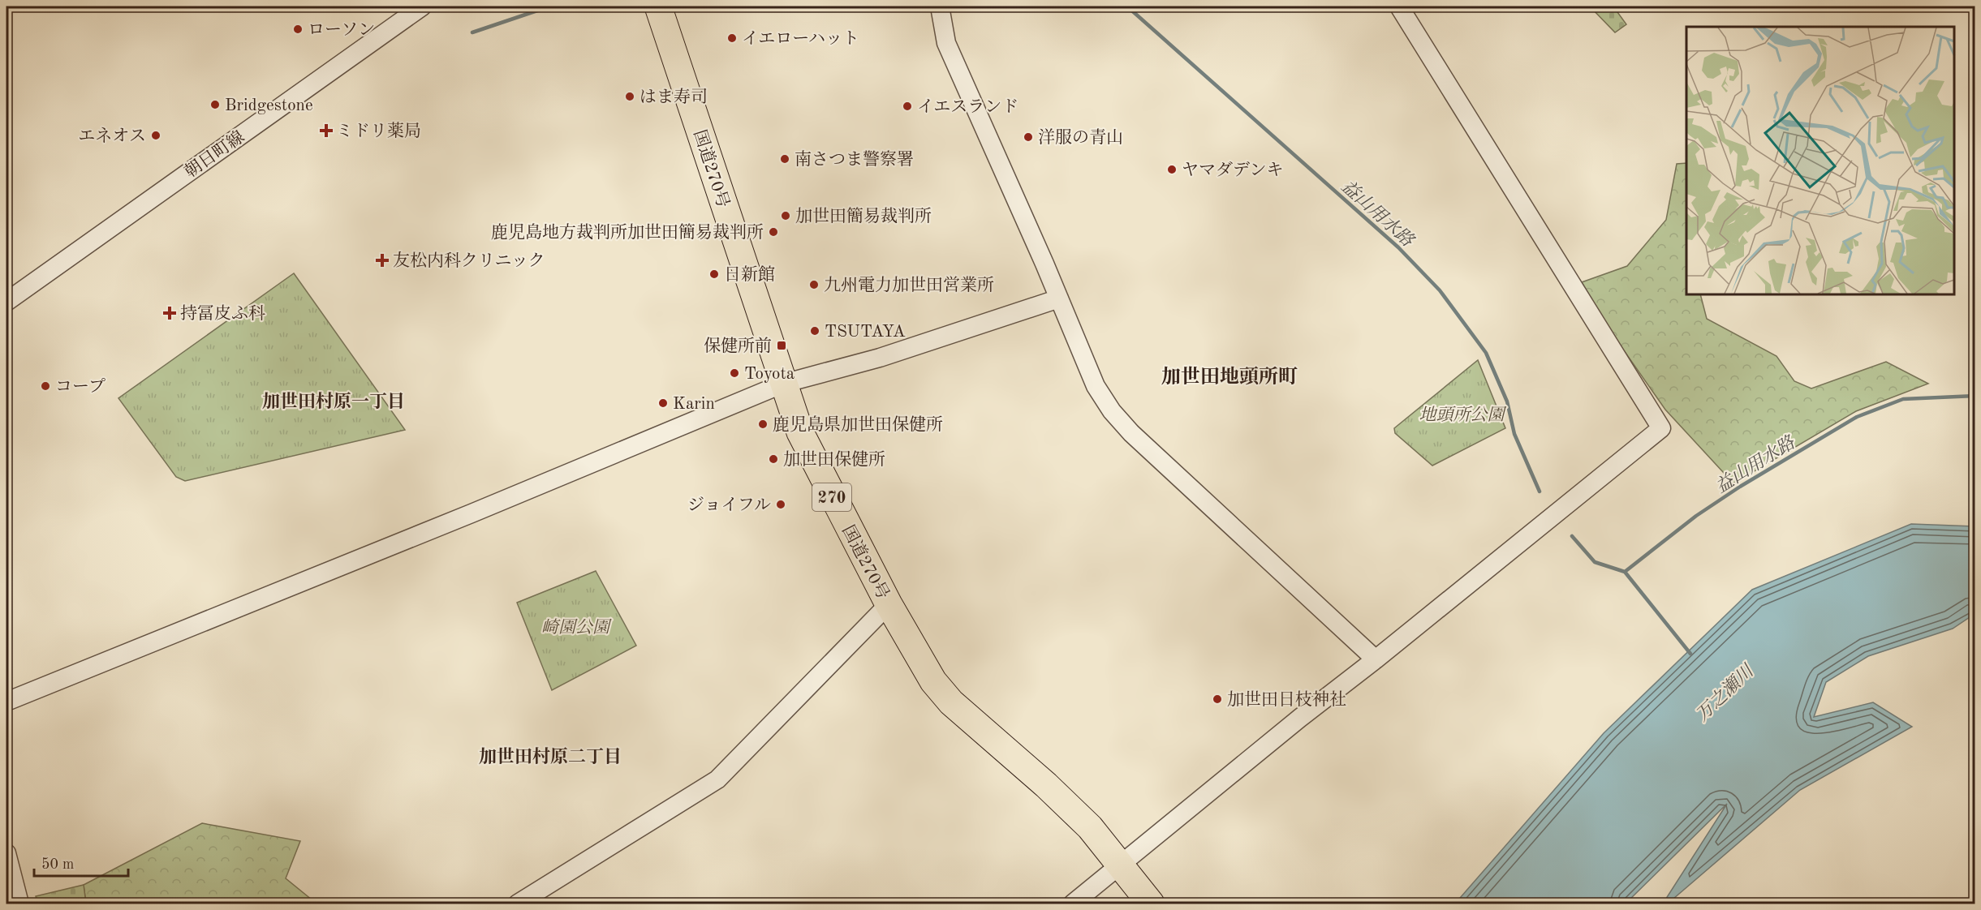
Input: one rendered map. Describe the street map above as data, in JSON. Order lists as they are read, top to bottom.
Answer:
{
  "streets": {
    "highway": ["国道270号", "270"],
    "street": ["朝日町線"]
  },
  "districts": ["加世田地頭所町", "加世田村原一丁目", "加世田村原二丁目"],
  "water": ["益山用水路", "万之瀬川"],
  "parks": ["地頭所公園", "崎園公園"],
  "places": {
    "other": [
      "ローソン",
      "イエローハット",
      "はま寿司",
      "Bridgestone",
      "イエスランド",
      "エネオス",
      "洋服の青山",
      "南さつま警察署",
      "ヤマダデンキ",
      "加世田簡易裁判所",
      "鹿児島地方裁判所加世田簡易裁判所",
      "日新館",
      "九州電力加世田営業所",
      "TSUTAYA",
      "Toyota",
      "コープ",
      "Karin",
      "鹿児島県加世田保健所",
      "加世田保健所",
      "ジョイフル",
      "加世田日枝神社"
    ],
    "health": ["ミドリ薬局", "友松内科クリニック", "持冨皮ふ科"],
    "transit": ["保健所前"]
  },
  "scale_bar": "50 m"
}
